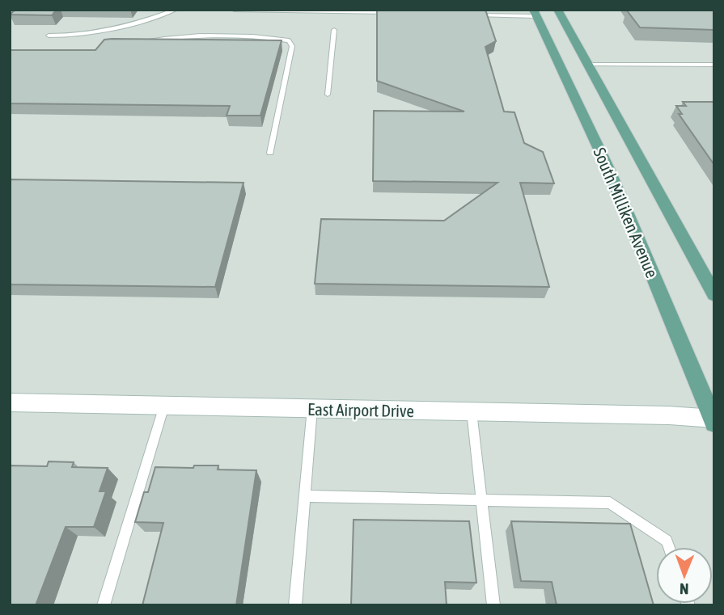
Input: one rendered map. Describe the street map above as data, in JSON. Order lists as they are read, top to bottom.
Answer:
{
  "streets": {
    "main road": ["South Milliken Avenue", "East Airport Drive"]
  },
  "crossings": [
    ["South Milliken Avenue", "East Airport Drive"]
  ],
  "north": "bottom"
}
